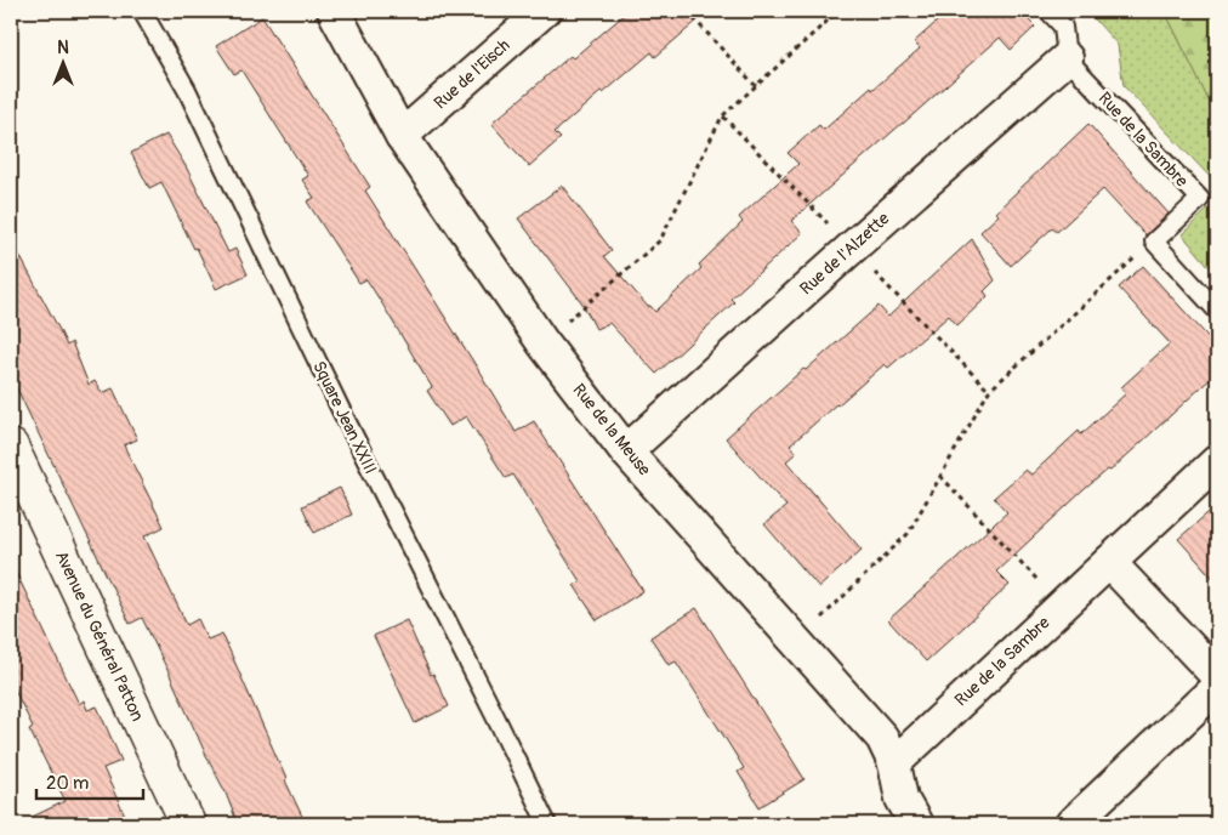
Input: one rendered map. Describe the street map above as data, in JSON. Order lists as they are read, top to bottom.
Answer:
{
  "streets": {
    "main road": ["Avenue du Général Patton"],
    "street": [
      "Rue de l'Eisch",
      "Rue de la Sambre",
      "Rue de l'Alzette",
      "Rue de la Meuse"
    ],
    "lane": ["Square Jean XXIII"]
  },
  "crossings": [
    ["Rue de l'Eisch", "Rue de la Meuse"],
    ["Rue de la Sambre", "Rue de l'Alzette"],
    ["Rue de la Sambre", "Rue de la Meuse"],
    ["Rue de l'Alzette", "Rue de la Meuse"]
  ],
  "scale_bar": "20 m",
  "north": "top"
}
